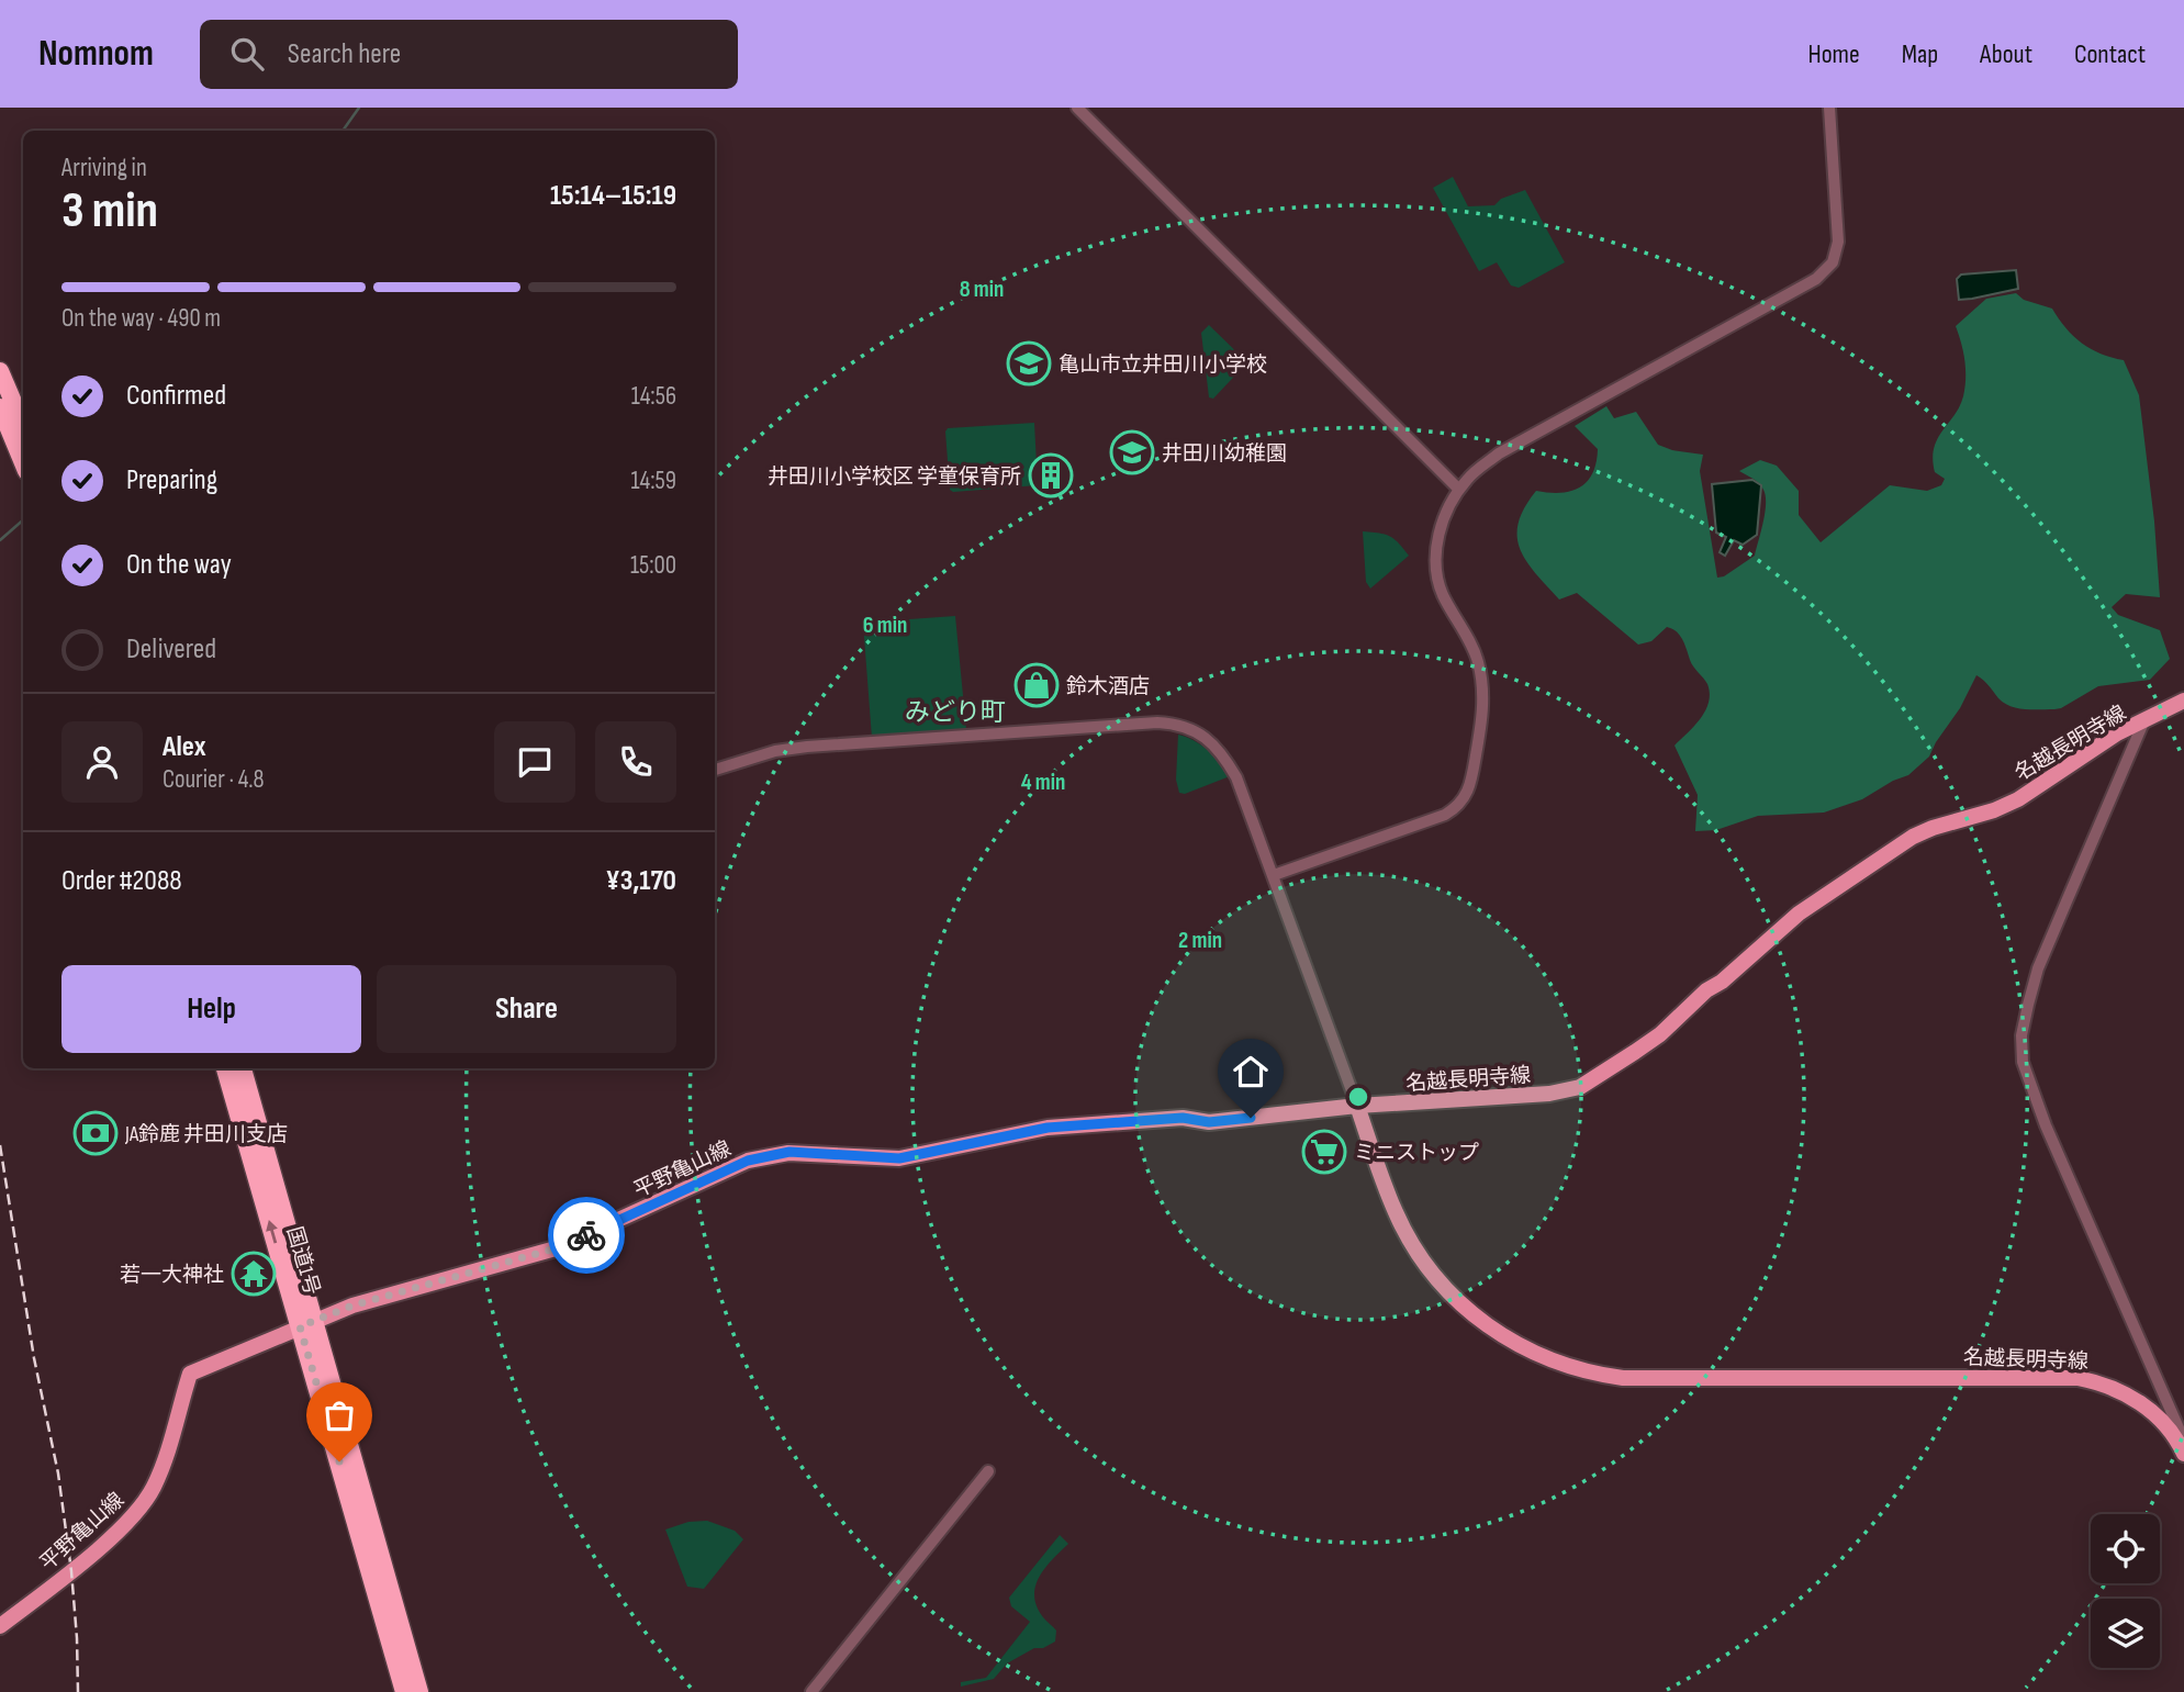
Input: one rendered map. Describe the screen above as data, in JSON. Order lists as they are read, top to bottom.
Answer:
{
  "streets": {
    "highway": ["国道1号"],
    "main road": ["名越長明寺線", "平野亀山線"]
  },
  "crossings": [
    ["名越長明寺線", "平野亀山線"],
    ["平野亀山線", "国道1号"]
  ],
  "districts": ["みどり町"],
  "places": {
    "school or university": ["亀山市立井田川小学校", "井田川幼稚園"],
    "building": ["井田川小学校区 学童保育所"],
    "shop": ["鈴木酒店"],
    "bank": ["JA鈴鹿 井田川支店"],
    "supermarket": ["ミニストップ"],
    "temple": ["若一大神社"]
  },
  "page": {
    "header": "Nomnom",
    "search": "Search here",
    "nav": [
      "Home",
      "Map",
      "About",
      "Contact"
    ],
    "heading": ["3 min", "Arriving in", "15:14–15:19"],
    "panel": [
      "Alex",
      "Courier · 4.8",
      "Order #2088",
      "¥3,170"
    ],
    "bar": "On the way · 490 m",
    "list": [
      ["Confirmed", "14:56"],
      ["Preparing", "14:59"],
      ["On the way", "15:00"],
      "Delivered"
    ],
    "buttons": ["Help", "Share"]
  },
  "rings": [
    "8 min",
    "6 min",
    "4 min",
    "2 min"
  ]
}
